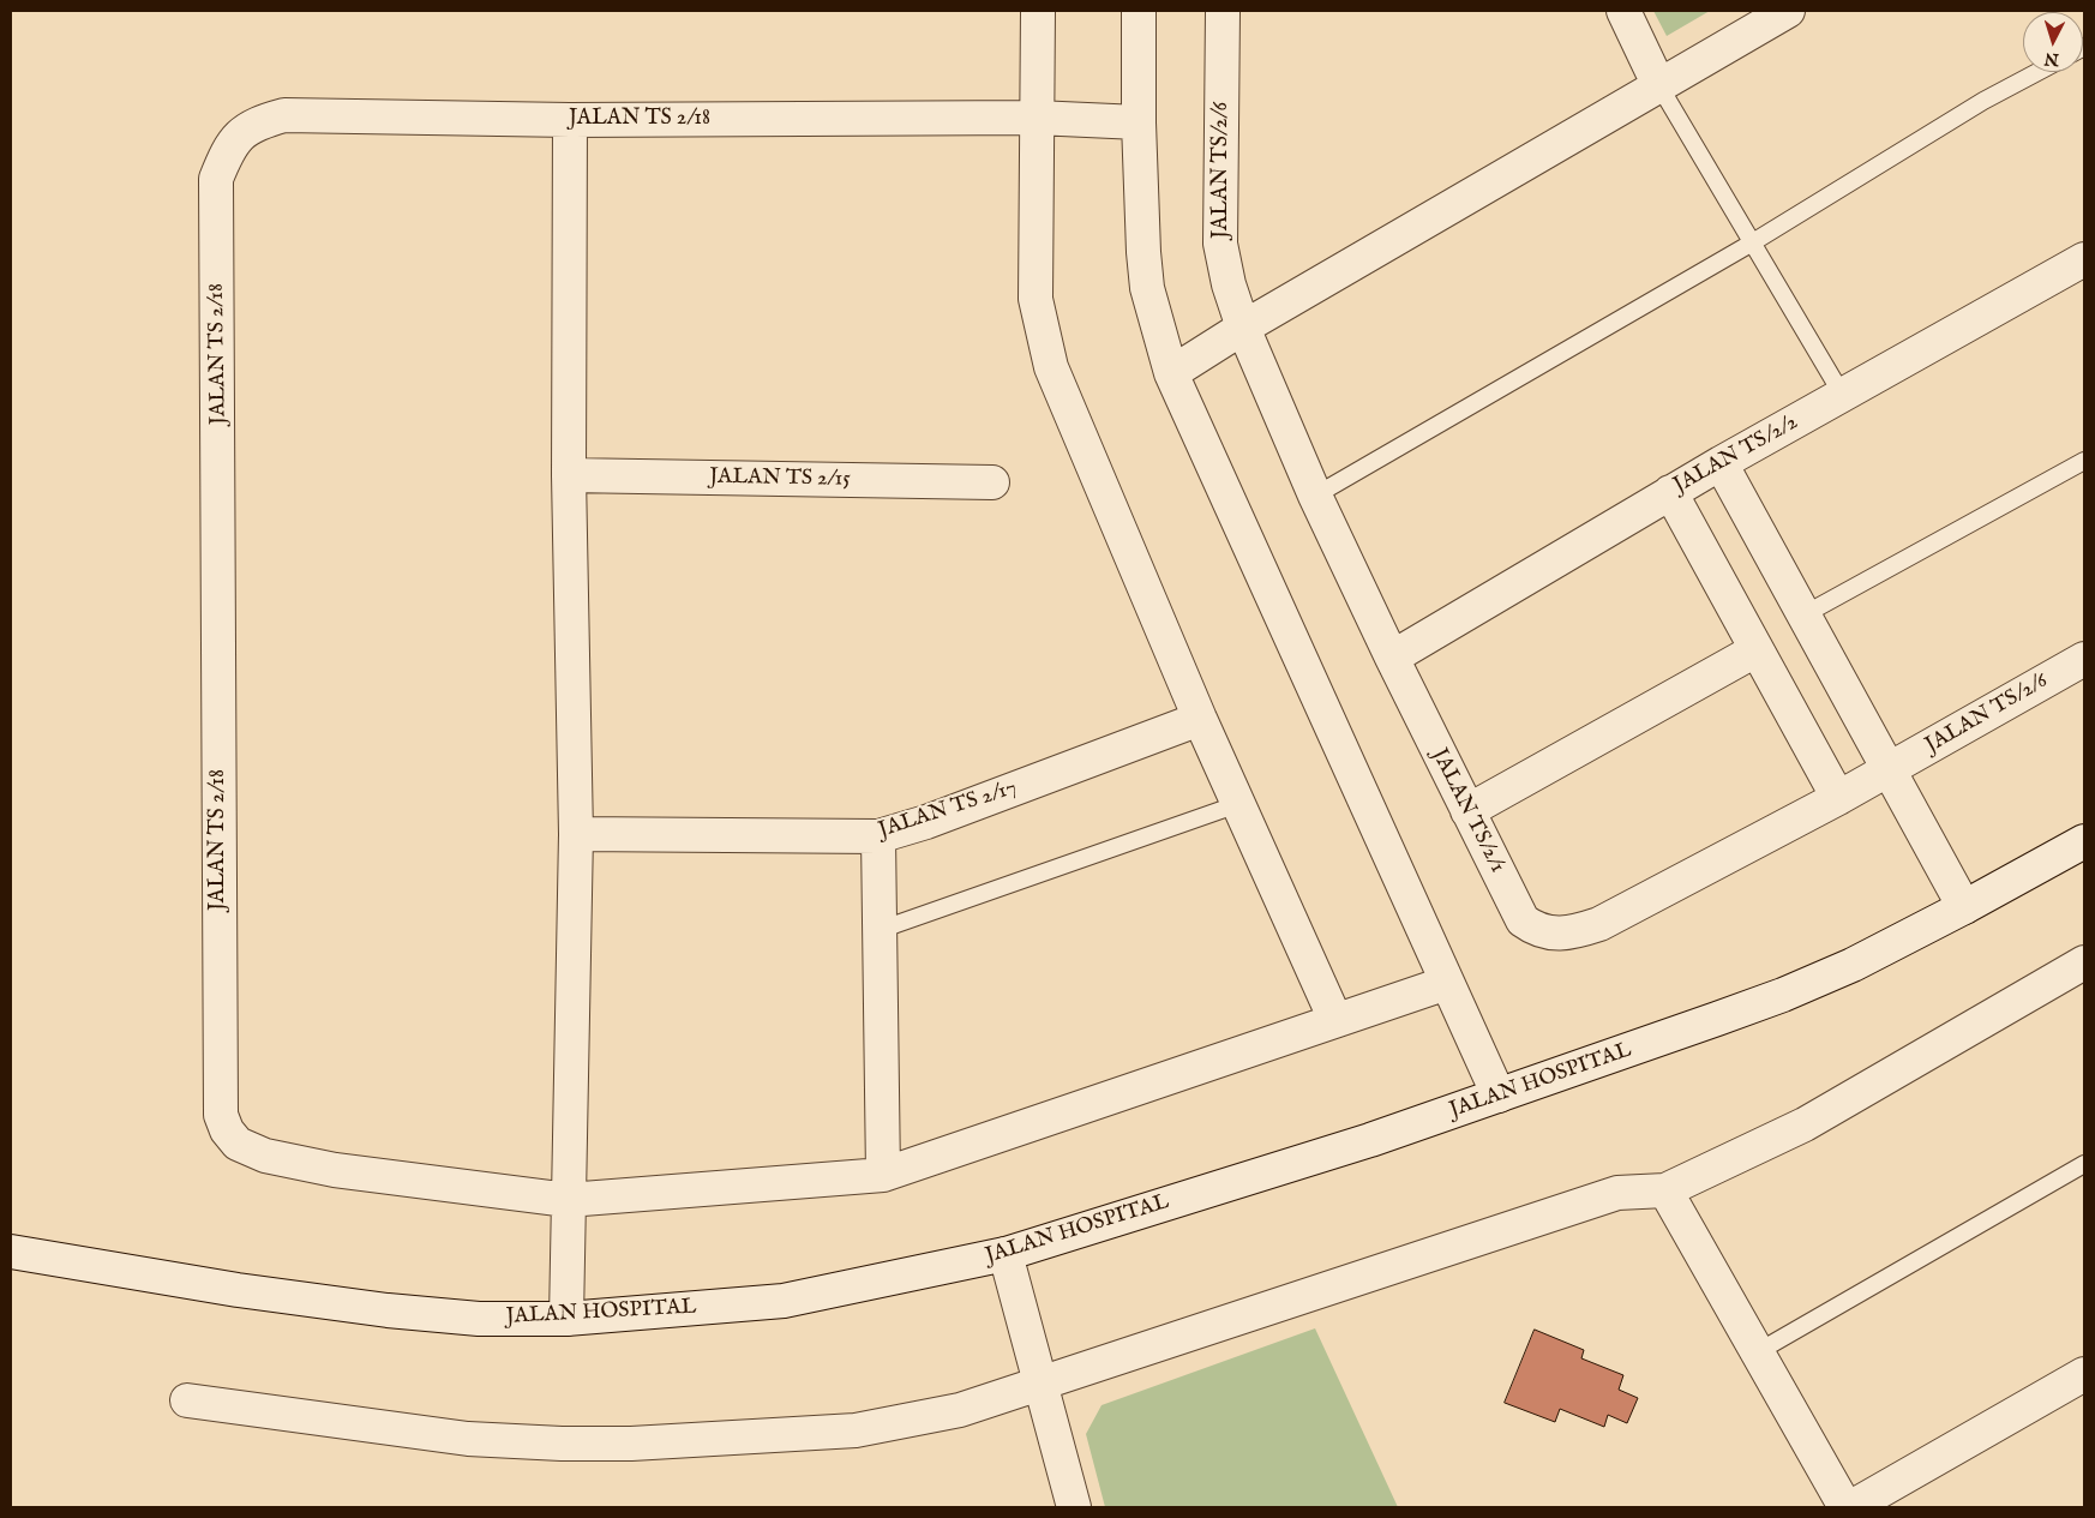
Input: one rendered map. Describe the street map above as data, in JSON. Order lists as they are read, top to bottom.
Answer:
{
  "streets": {
    "street": [
      "JALAN TS 2/18",
      "JALAN TS/2/6",
      "JALAN TS/2/2",
      "JALAN TS 2/15",
      "JALAN TS 2/17",
      "JALAN TS/2/1",
      "JALAN HOSPITAL"
    ]
  },
  "crossings": [
    ["JALAN TS/2/6", "JALAN TS/2/1"],
    ["JALAN TS/2/2", "JALAN TS/2/1"]
  ],
  "north": "bottom"
}
